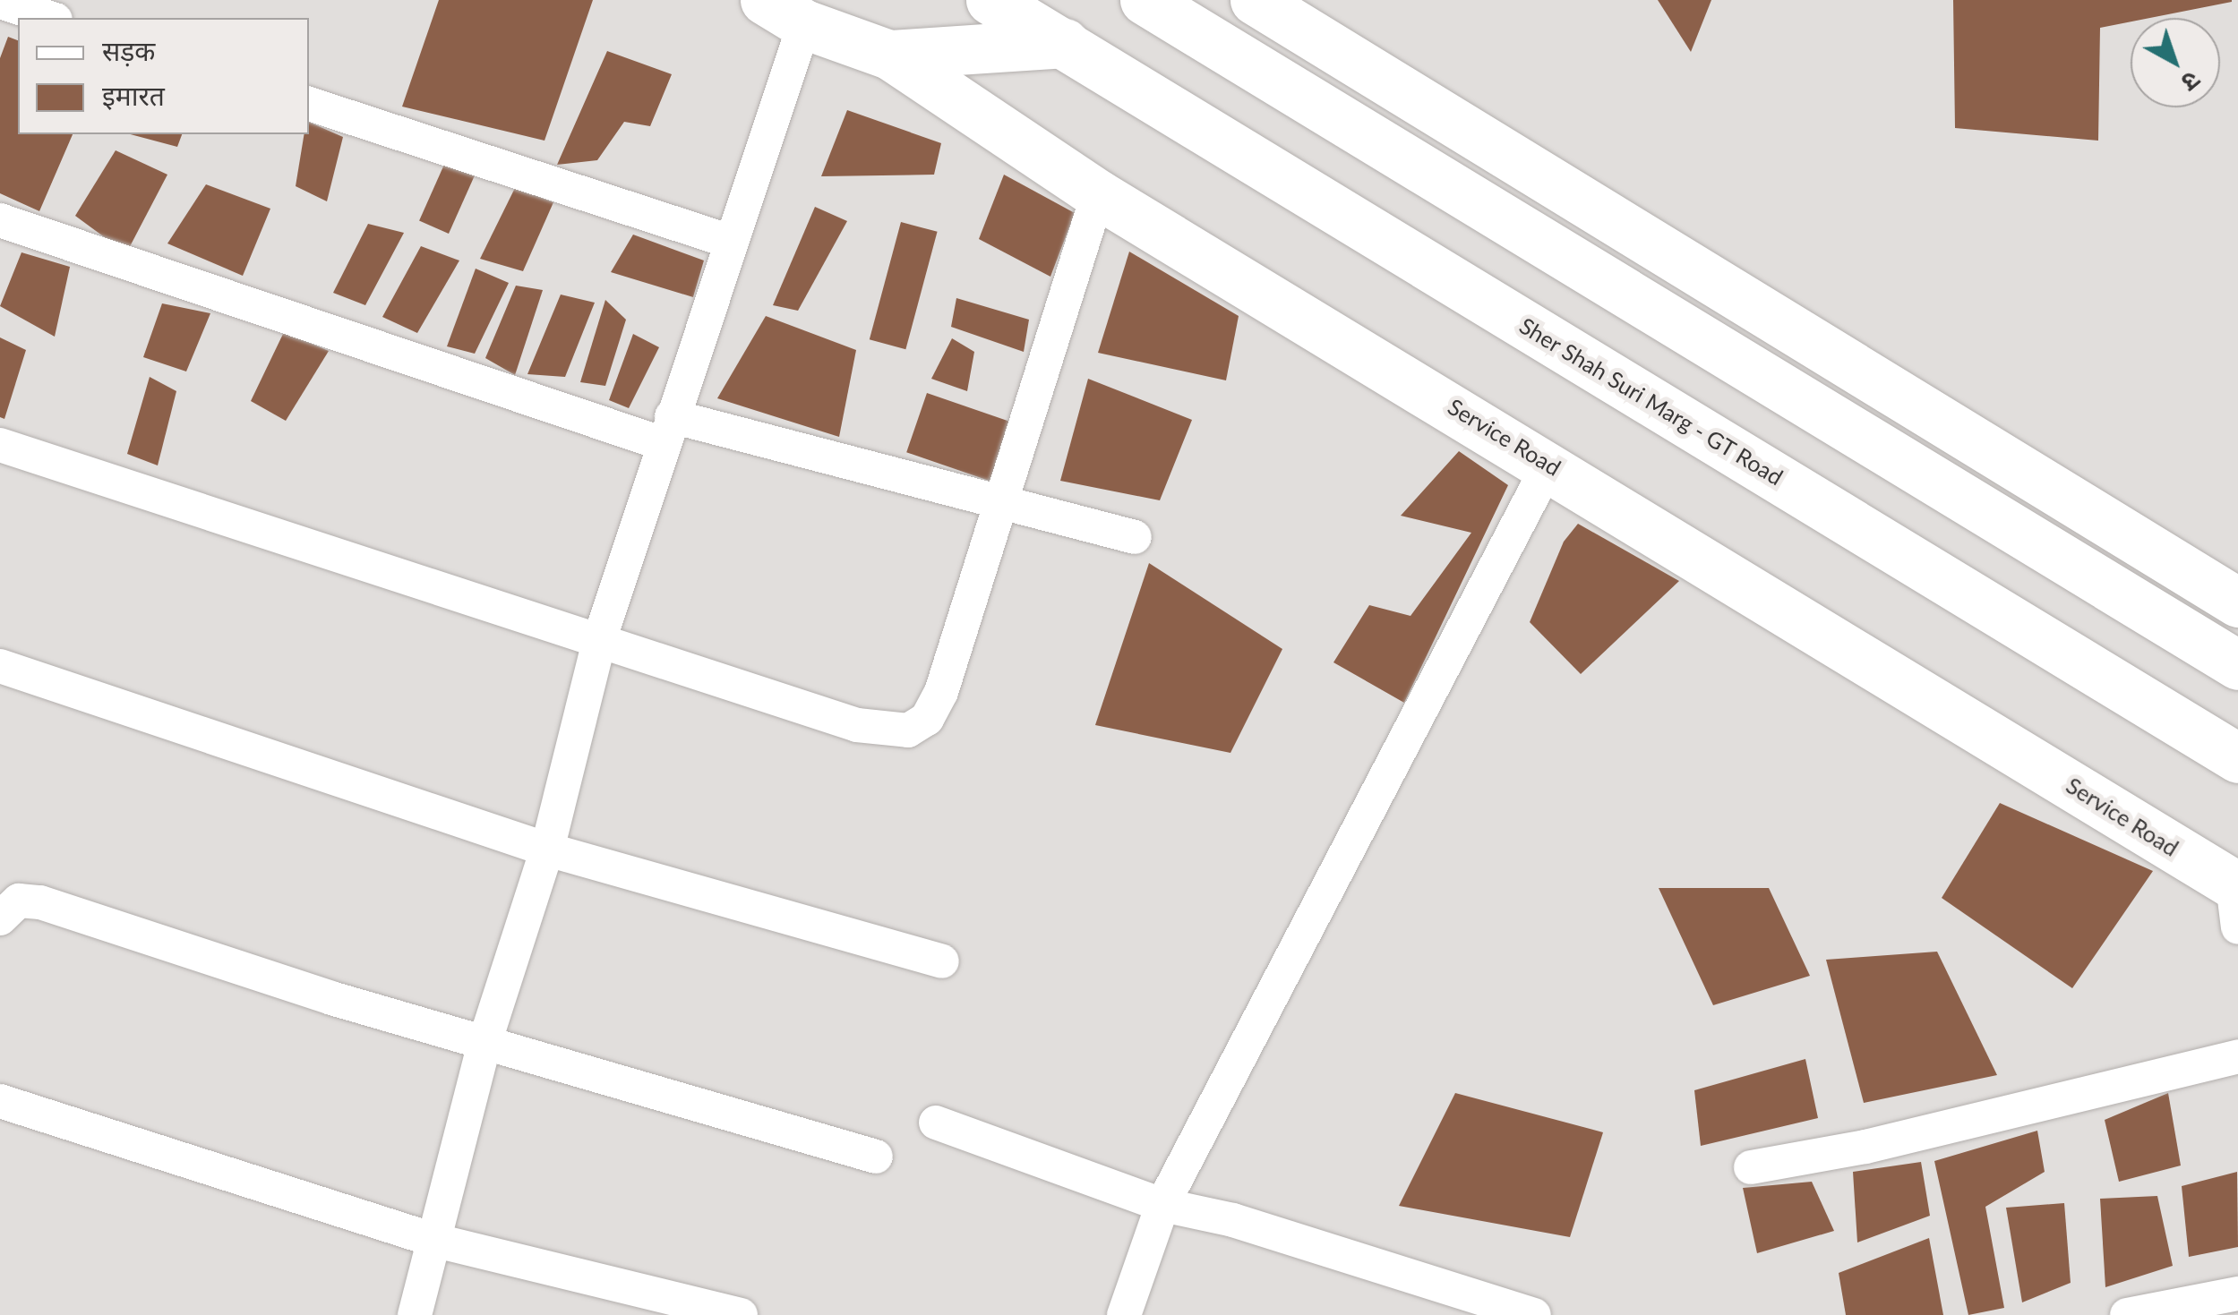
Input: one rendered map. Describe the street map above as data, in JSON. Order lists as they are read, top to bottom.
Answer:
{
  "streets": {
    "main road": ["Sher Shah Suri Marg - GT Road", "Service Road"]
  },
  "legend": ["सड़क", "इमारत"],
  "north": "bottom right"
}
